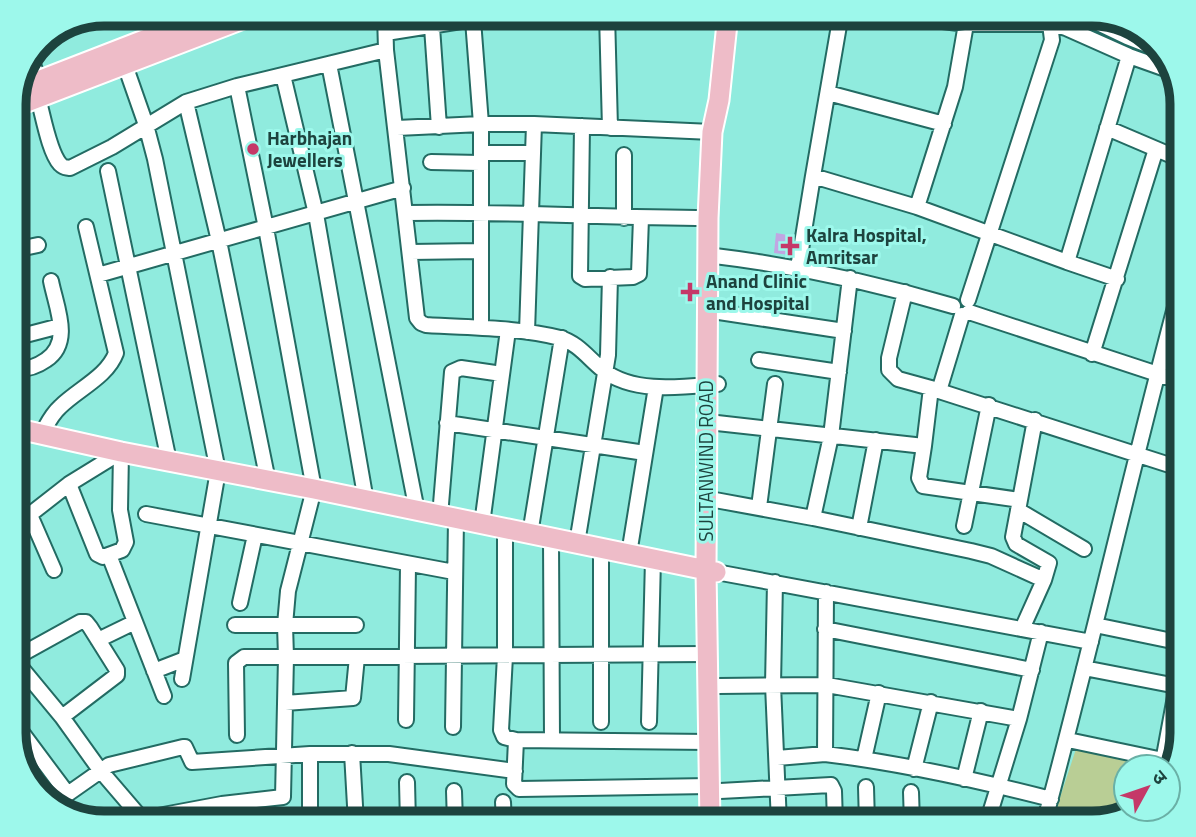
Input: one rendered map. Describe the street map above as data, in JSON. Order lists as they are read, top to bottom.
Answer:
{
  "streets": {
    "main road": ["SULTANWIND ROAD"]
  },
  "places": {
    "other": ["Harbhajan Jewellers"],
    "health": ["Kalra Hospital, Amritsar", "Anand Clinic and Hospital"]
  },
  "north": "top right"
}
